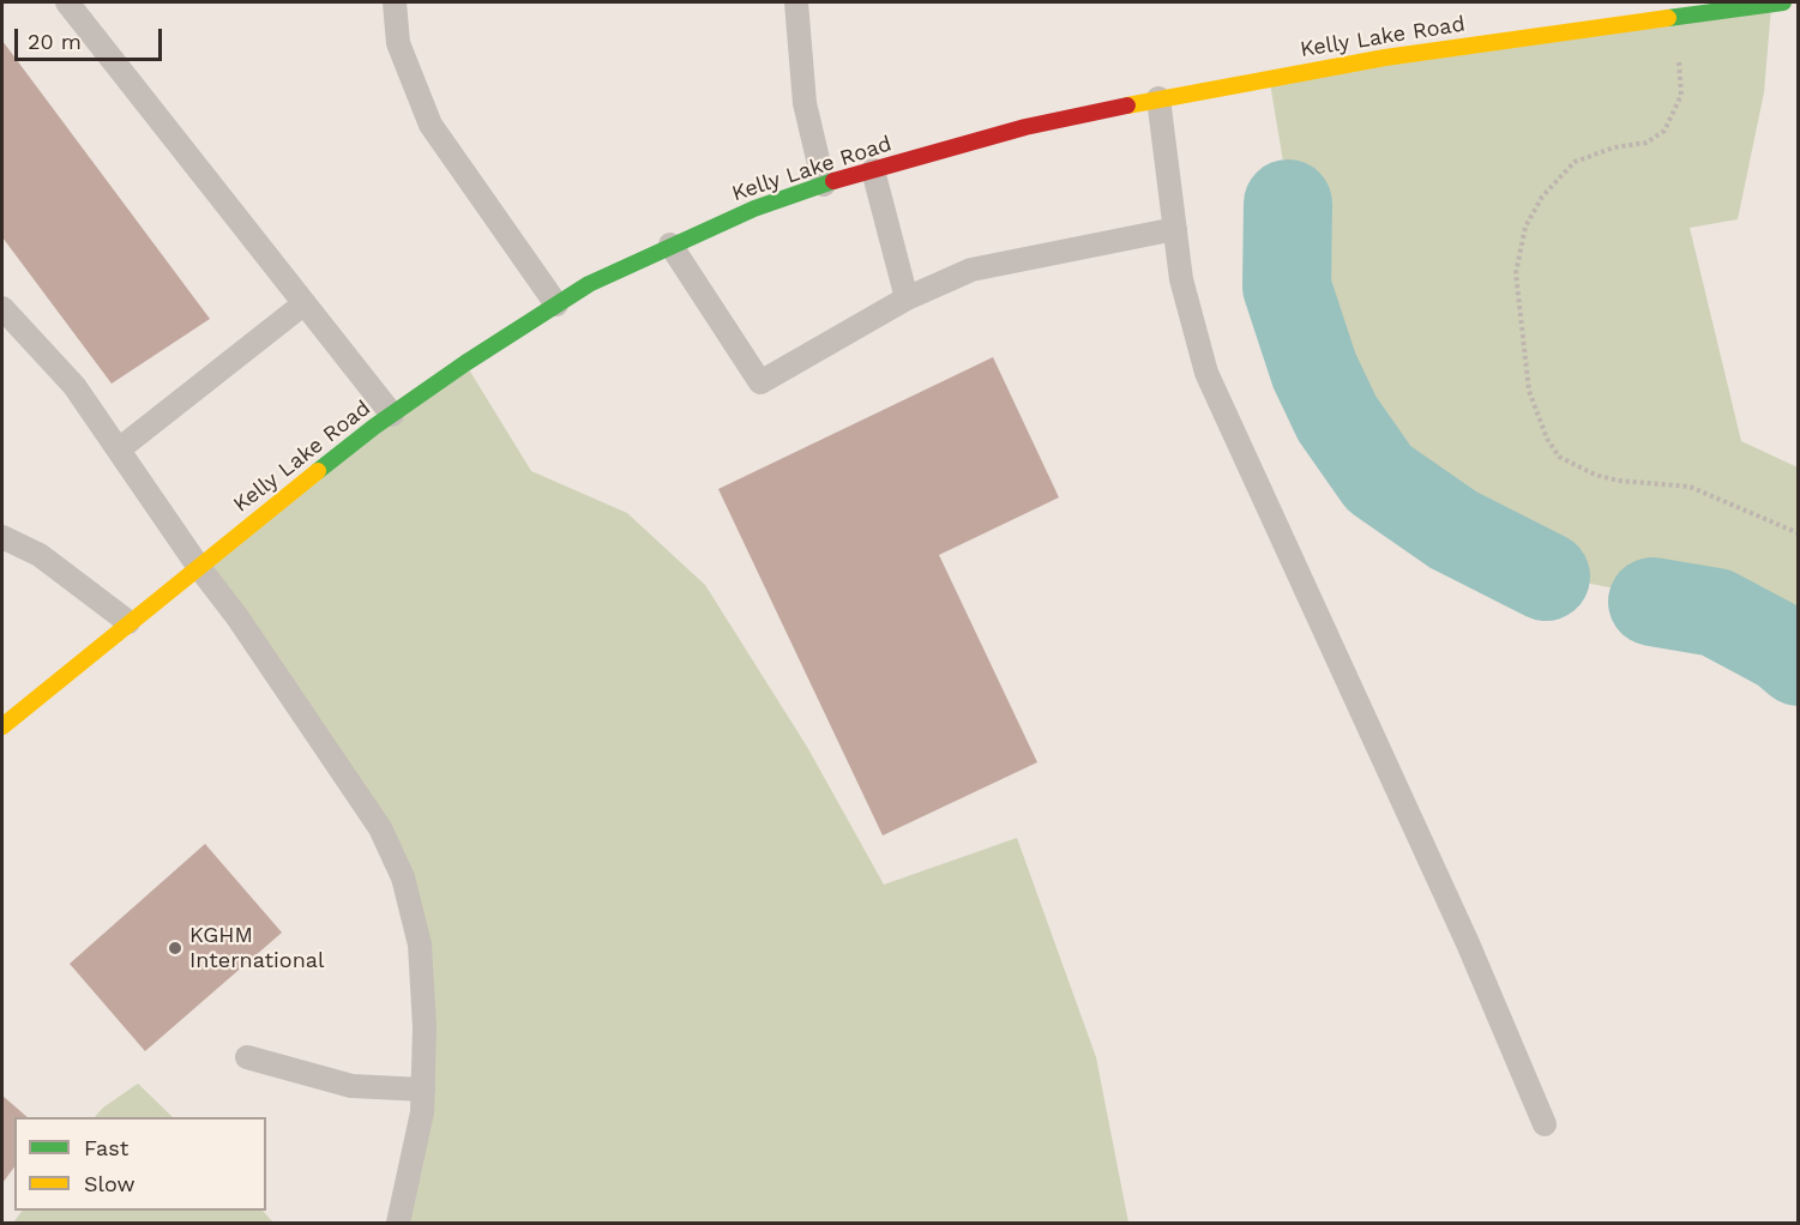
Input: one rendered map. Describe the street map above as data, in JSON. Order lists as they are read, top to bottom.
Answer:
{
  "streets": {
    "street": ["Kelly Lake Road"]
  },
  "places": ["KGHM International"],
  "legend": ["Fast", "Slow"],
  "scale_bar": "20 m"
}
